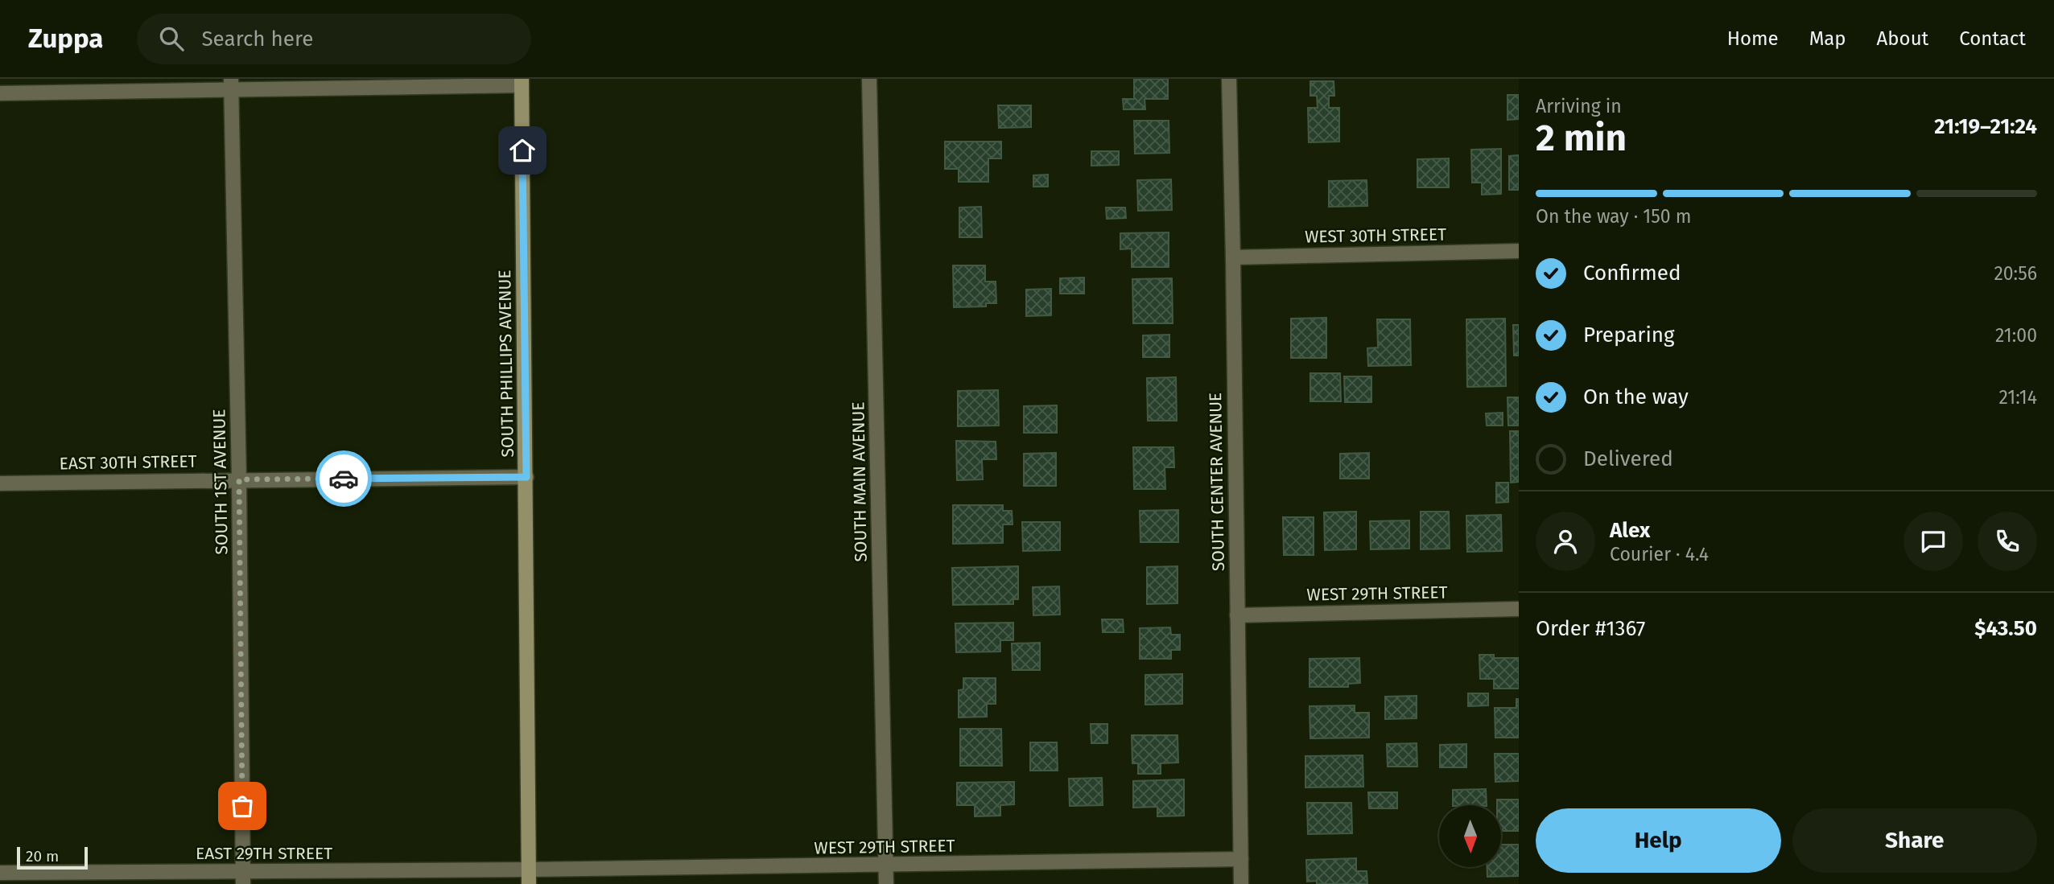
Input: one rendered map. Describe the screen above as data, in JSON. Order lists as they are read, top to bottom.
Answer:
{
  "streets": {
    "street": [
      "WEST 30TH STREET",
      "SOUTH PHILLIPS AVENUE",
      "EAST 30TH STREET",
      "SOUTH 1ST AVENUE",
      "SOUTH MAIN AVENUE",
      "SOUTH CENTER AVENUE",
      "WEST 29TH STREET",
      "EAST 29TH STREET"
    ]
  },
  "crossings": [
    ["WEST 30TH STREET", "SOUTH CENTER AVENUE"],
    ["SOUTH PHILLIPS AVENUE", "EAST 30TH STREET"],
    ["SOUTH PHILLIPS AVENUE", "WEST 29TH STREET"],
    ["SOUTH PHILLIPS AVENUE", "EAST 29TH STREET"],
    ["EAST 30TH STREET", "SOUTH 1ST AVENUE"],
    ["SOUTH 1ST AVENUE", "EAST 29TH STREET"],
    ["SOUTH MAIN AVENUE", "WEST 29TH STREET"],
    ["SOUTH CENTER AVENUE", "WEST 29TH STREET"],
    ["WEST 29TH STREET", "EAST 29TH STREET"]
  ],
  "scale_bar": "20 m",
  "north": "bottom",
  "page": {
    "header": "Zuppa",
    "search": "Search here",
    "nav": [
      "Home",
      "Map",
      "About",
      "Contact"
    ],
    "heading": ["2 min", "Arriving in", "21:19–21:24"],
    "panel": [
      "Alex",
      "Courier · 4.4",
      "Order #1367",
      "$43.50"
    ],
    "bar": "On the way · 150 m",
    "list": [
      ["Confirmed", "20:56"],
      ["Preparing", "21:00"],
      ["On the way", "21:14"],
      "Delivered"
    ],
    "buttons": ["Help", "Share"],
    "scale": "20 m"
  }
}
